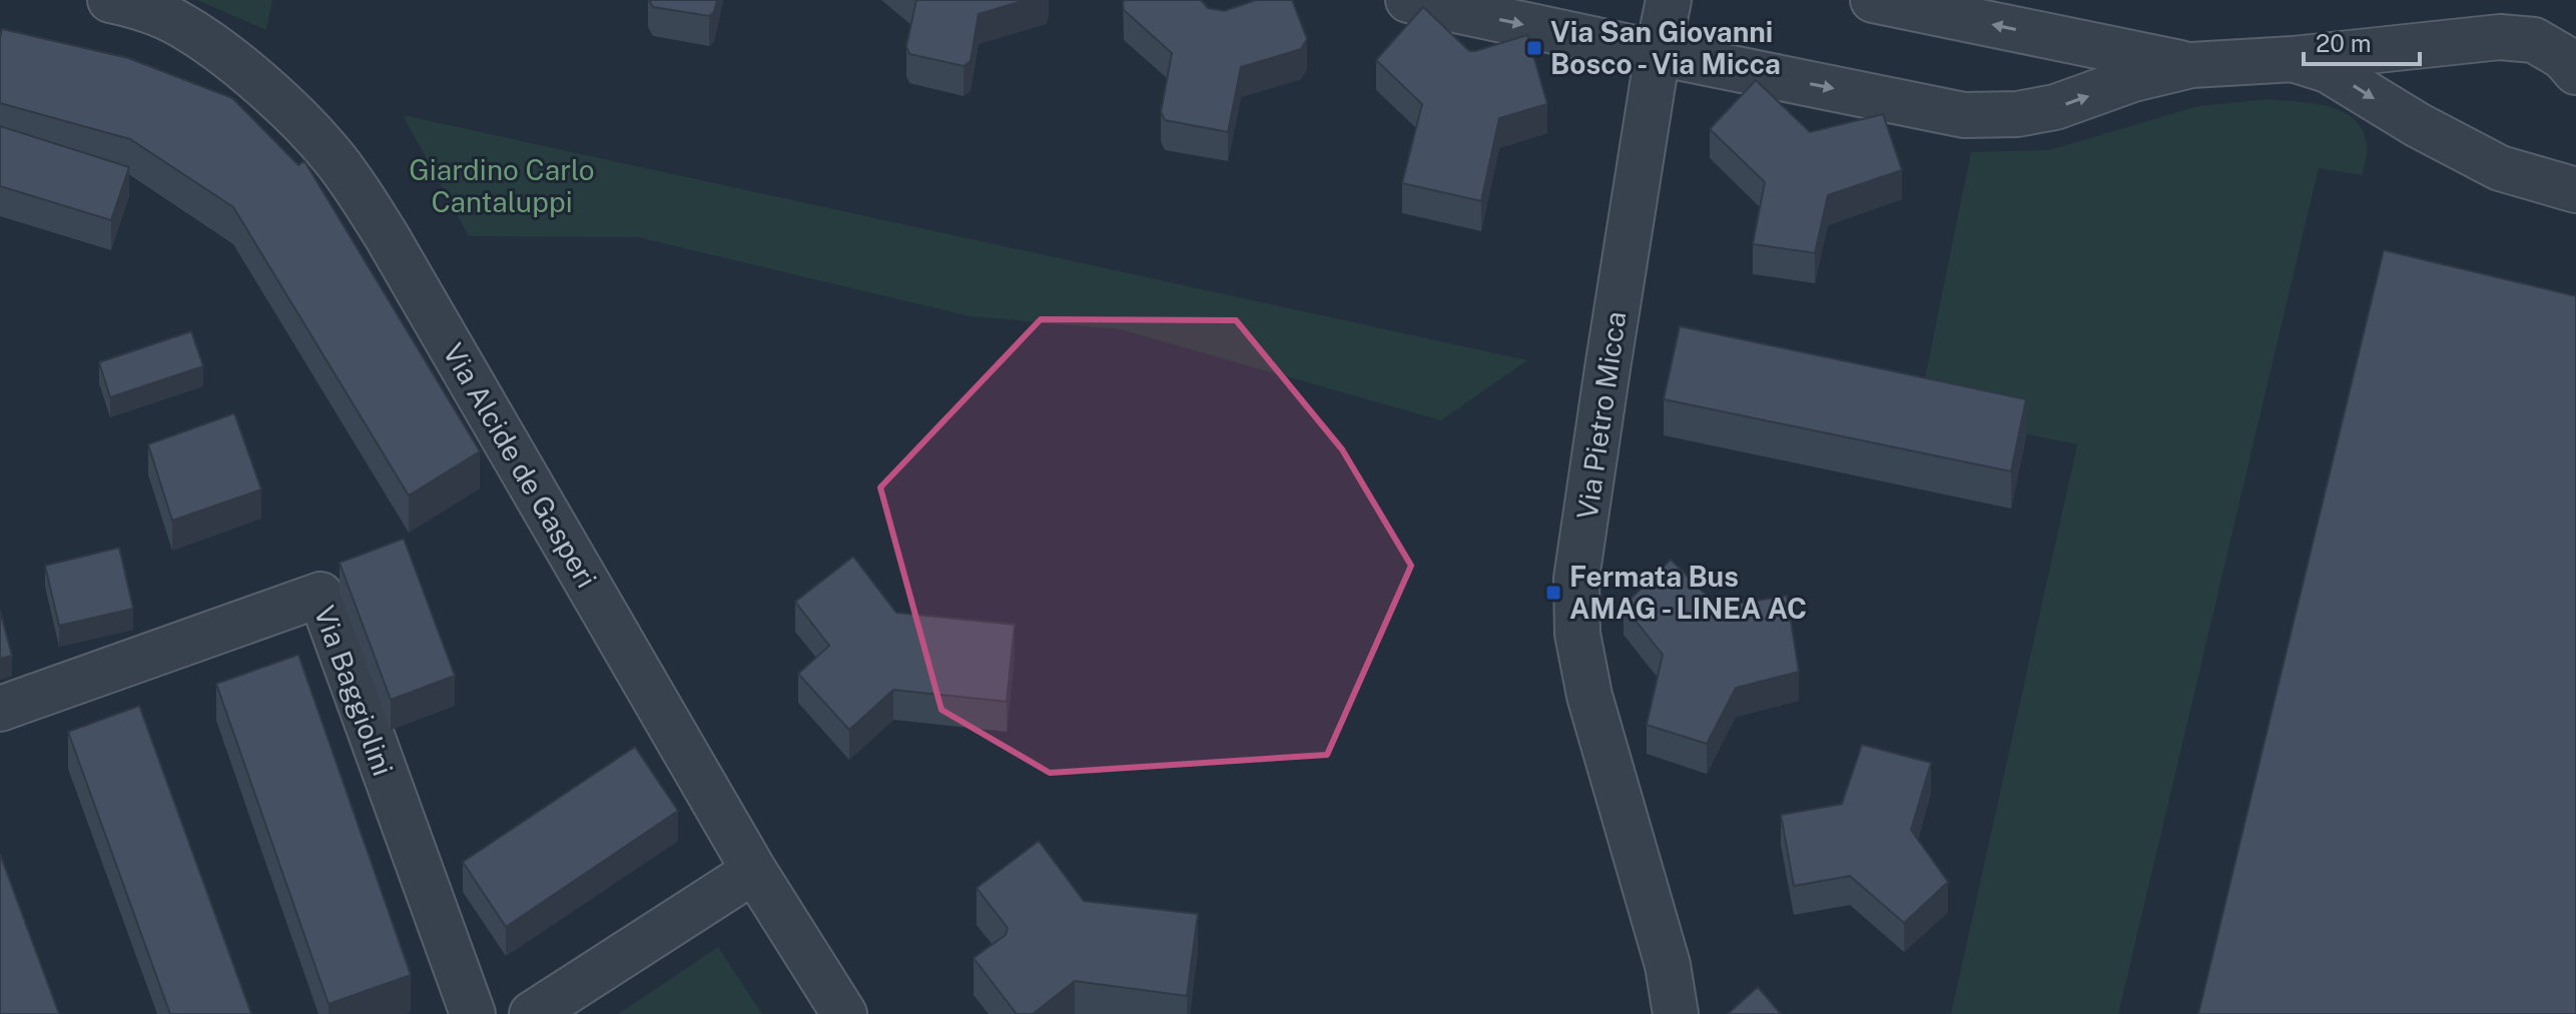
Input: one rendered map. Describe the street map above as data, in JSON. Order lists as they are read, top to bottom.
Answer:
{
  "streets": {
    "street": ["Via Pietro Micca", "Via Alcide de Gasperi", "Via Baggiolini"]
  },
  "parks": ["Giardino Carlo Cantaluppi"],
  "places": {
    "transit": ["Via San Giovanni Bosco - Via Micca", "Fermata Bus AMAG - LINEA AC"]
  },
  "scale_bar": "20 m"
}
